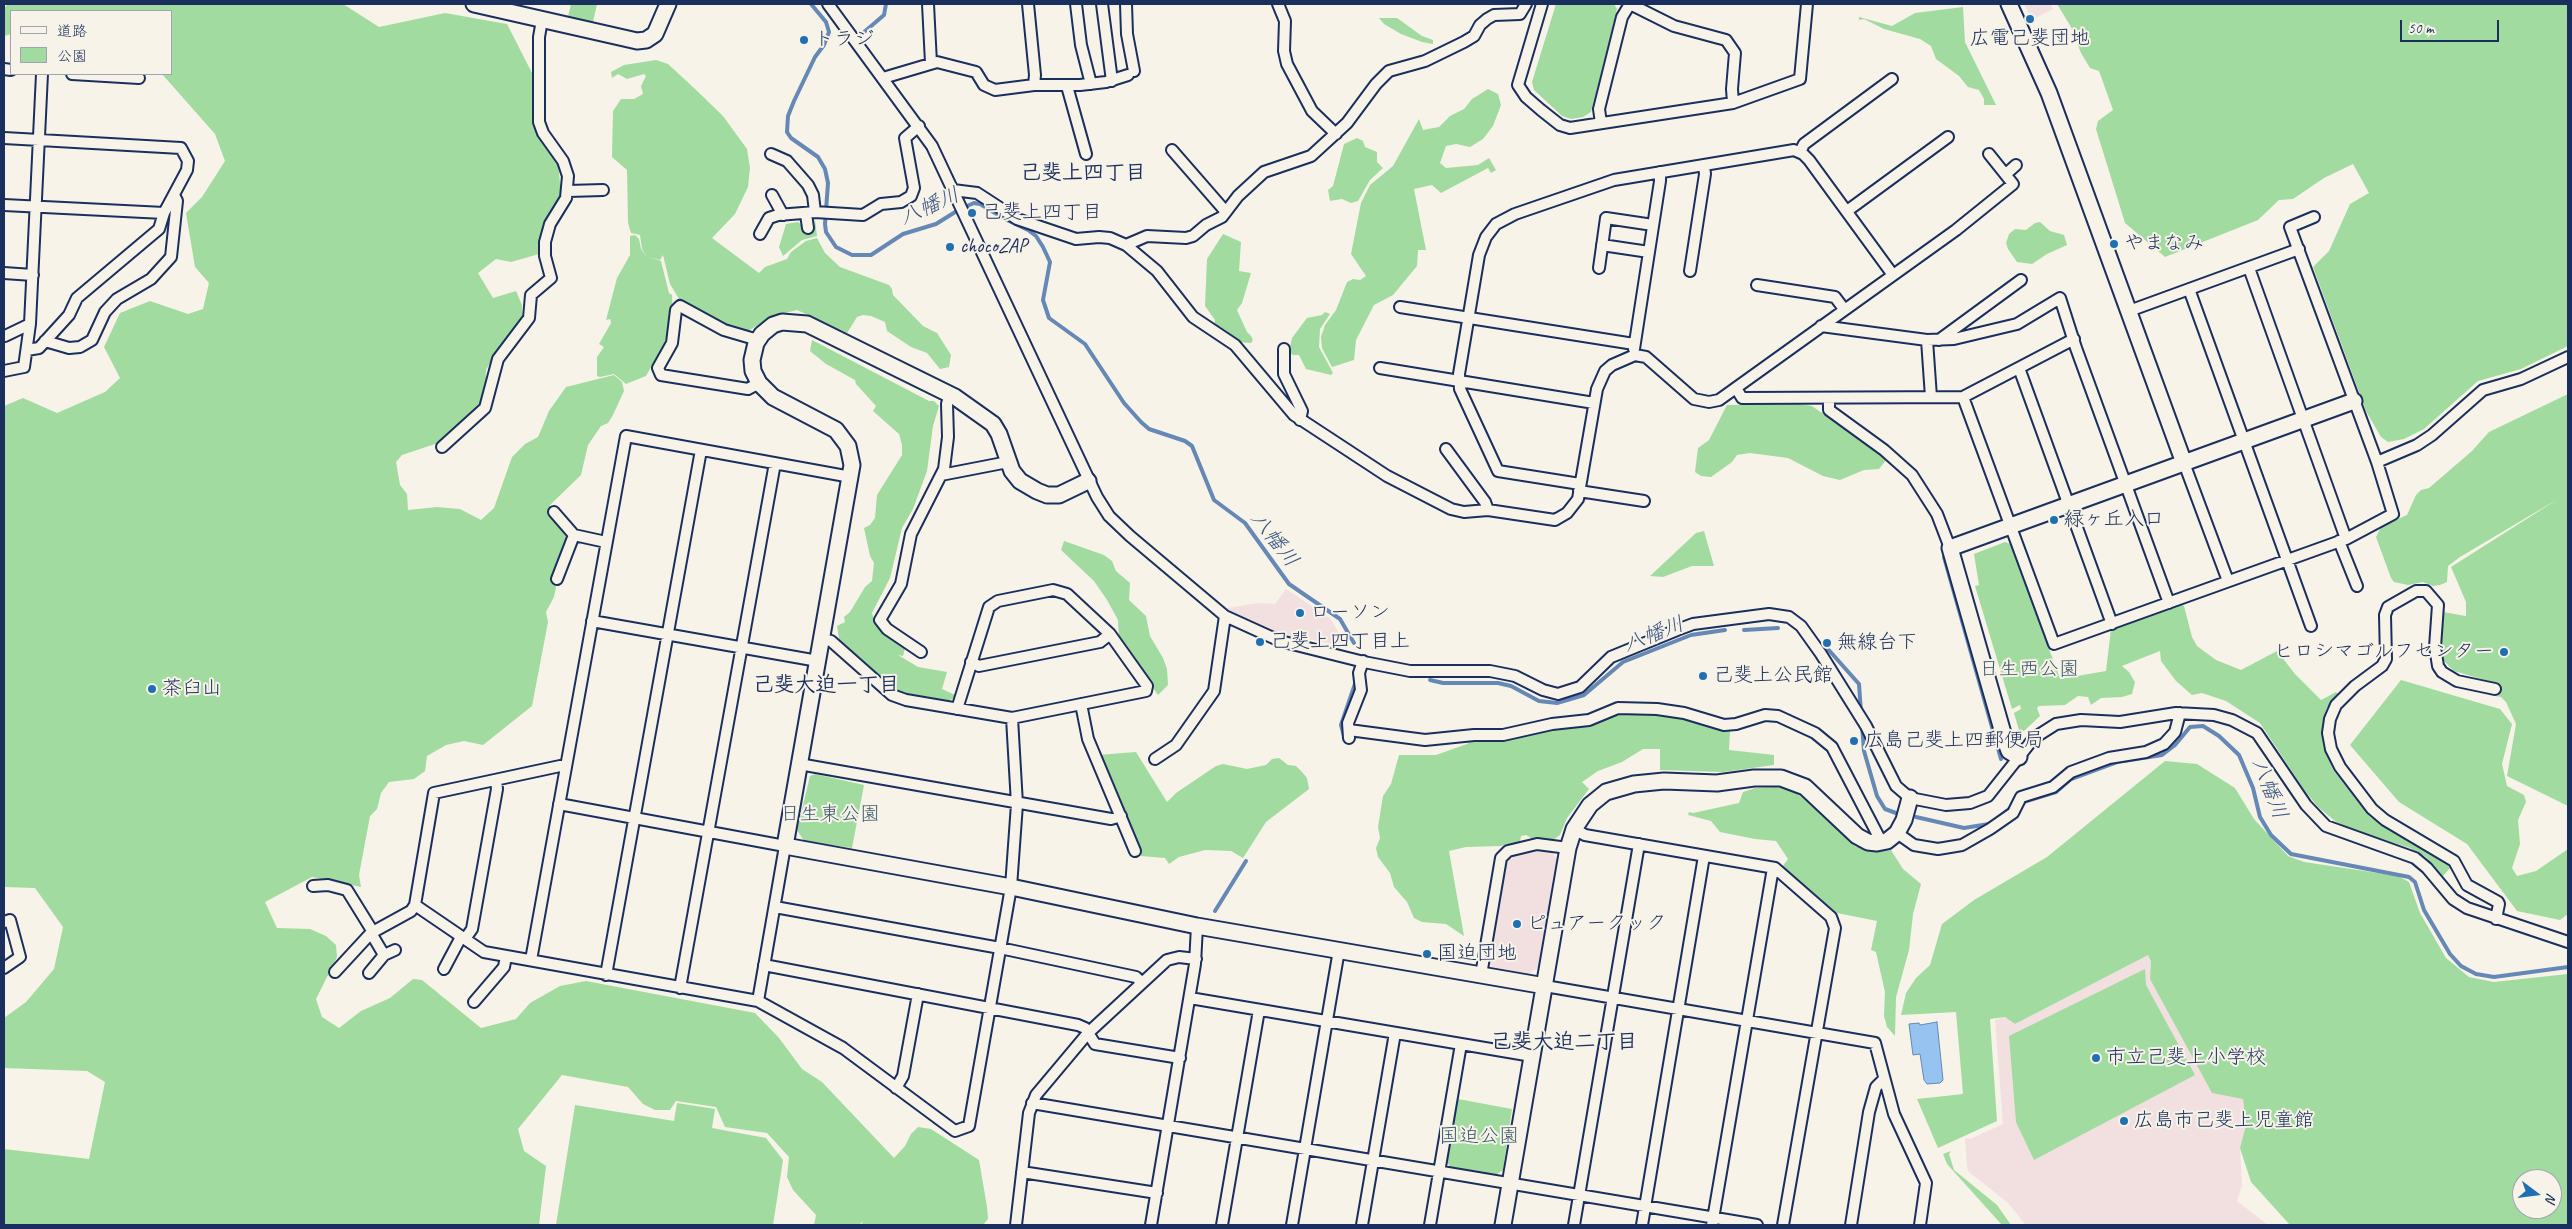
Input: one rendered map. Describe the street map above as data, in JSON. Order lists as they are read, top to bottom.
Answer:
{
  "districts": ["己斐上四丁目", "己斐大迫一丁目", "己斐大迫二丁目"],
  "water": ["八幡川"],
  "parks": ["日生西公園", "日生東公園", "国迫公園"],
  "places": [
    "広電己斐団地",
    "トラジ",
    "己斐上四丁目",
    "やまなみ",
    "chocoZAP",
    "緑ヶ丘入口",
    "ローソン",
    "己斐上四丁目上",
    "無線台下",
    "ヒロシマゴルフセンター",
    "己斐上公民館",
    "茶臼山",
    "広島己斐上四郵便局",
    "ピュアークック",
    "国迫団地",
    "市立己斐上小学校",
    "広島市己斐上児童館"
  ],
  "legend": ["道路", "公園"],
  "scale_bar": "50 m",
  "north": "right"
}
